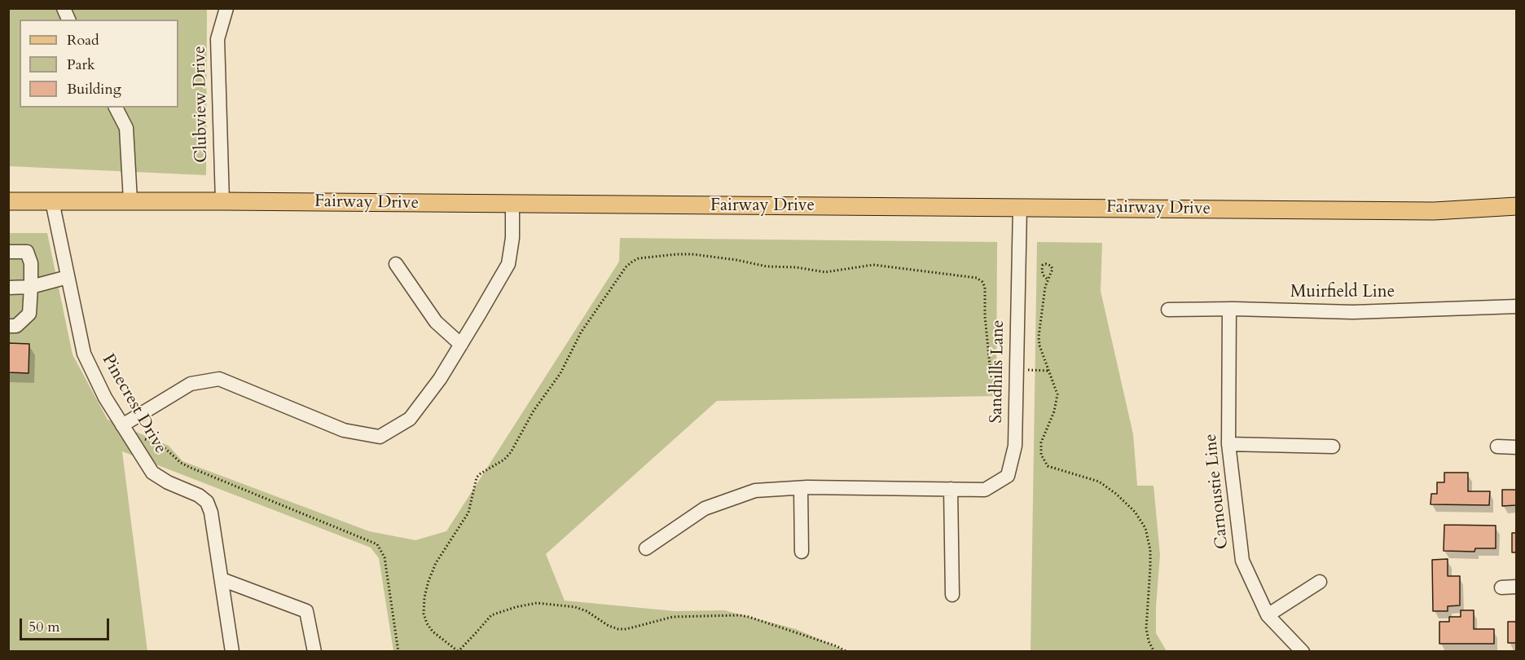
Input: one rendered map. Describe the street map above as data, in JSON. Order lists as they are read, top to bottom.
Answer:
{
  "streets": {
    "main road": ["Fairway Drive"],
    "street": [
      "Clubview Drive",
      "Muirfield Line",
      "Sandhills Lane",
      "Pinecrest Drive",
      "Carnoustie Line"
    ]
  },
  "crossings": [
    ["Clubview Drive", "Fairway Drive"],
    ["Fairway Drive", "Sandhills Lane"],
    ["Fairway Drive", "Pinecrest Drive"],
    ["Muirfield Line", "Carnoustie Line"]
  ],
  "legend": ["Road", "Park", "Building"],
  "scale_bar": "50 m"
}
